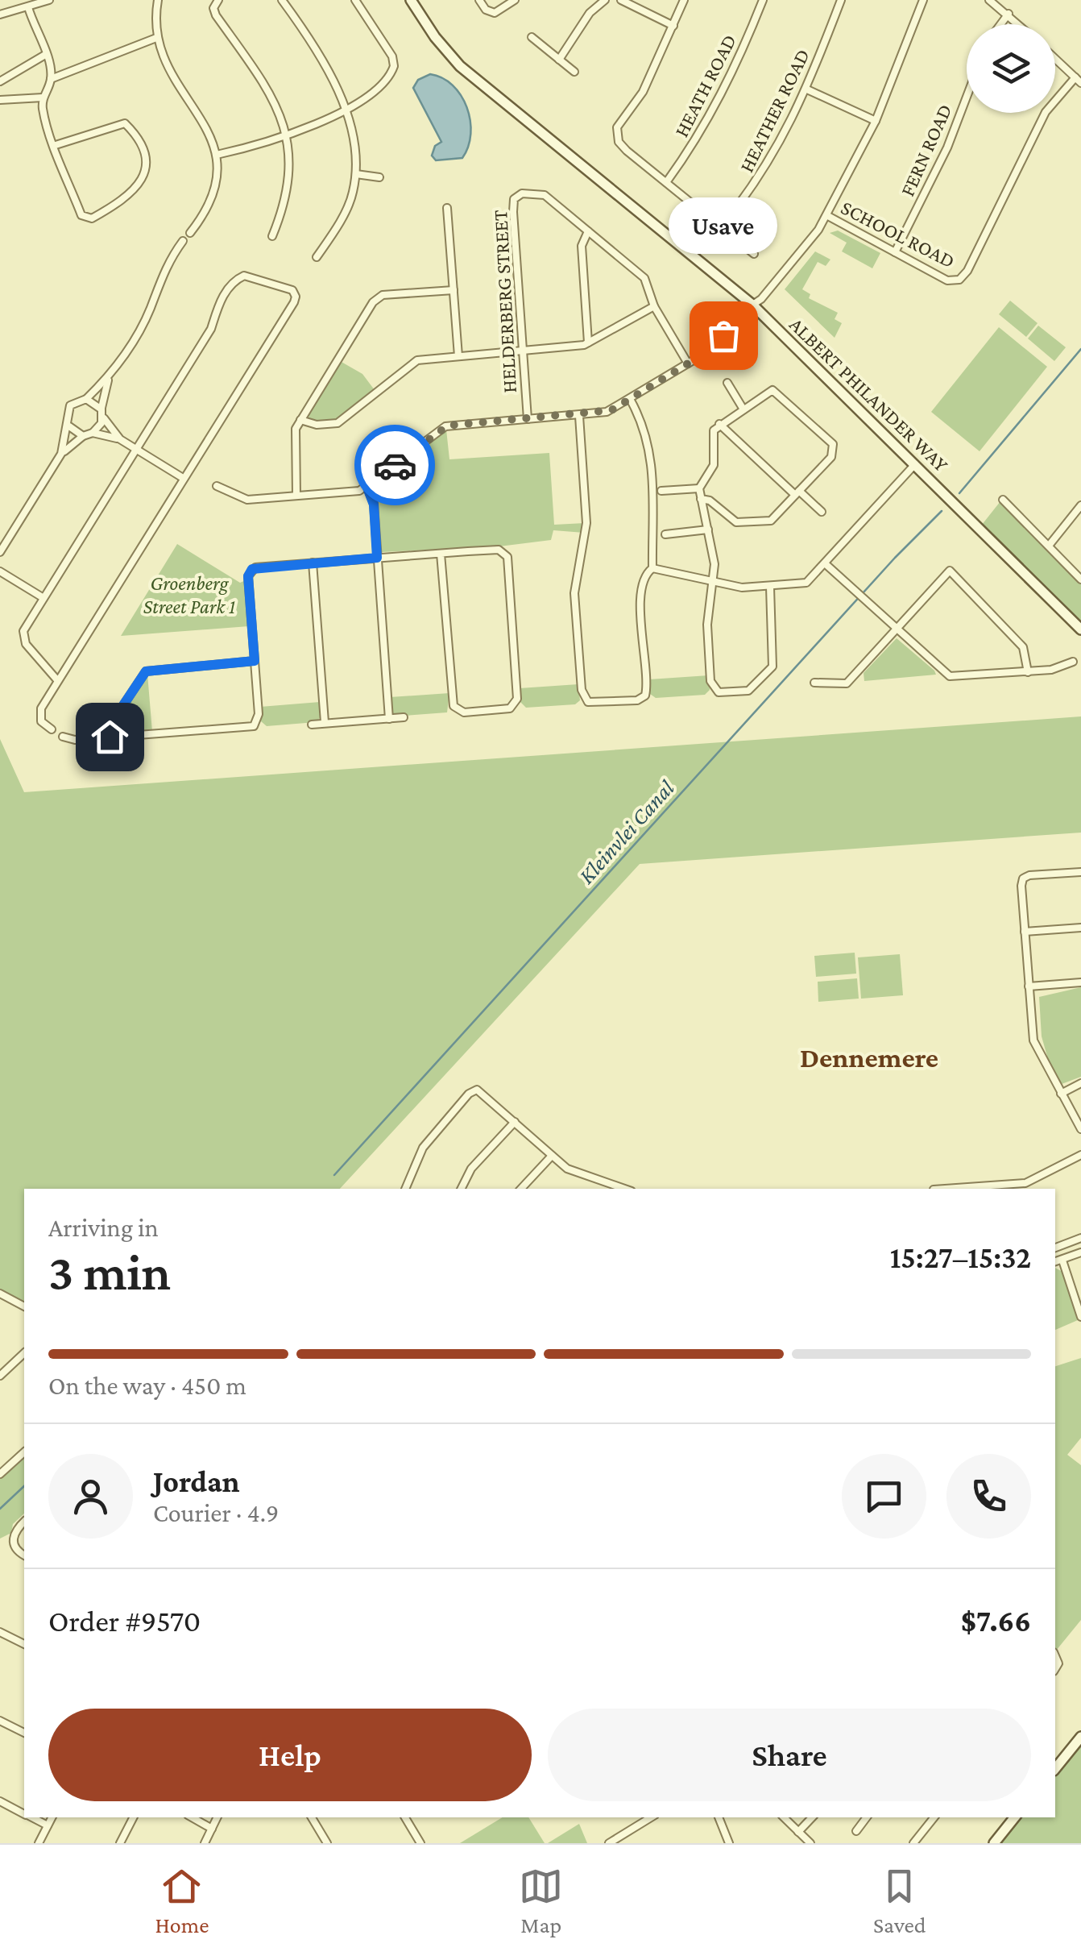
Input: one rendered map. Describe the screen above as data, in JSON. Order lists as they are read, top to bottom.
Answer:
{
  "streets": {
    "street": [
      "HEATH ROAD",
      "HEATHER ROAD",
      "FERN ROAD",
      "SCHOOL ROAD",
      "HELDERBERG STREET",
      "ALBERT PHILANDER WAY"
    ]
  },
  "crossings": [
    ["FERN ROAD", "SCHOOL ROAD"]
  ],
  "districts": ["Dennemere"],
  "water": ["Kleinvlei Canal"],
  "parks": ["Groenberg Street Park 1"],
  "places": ["Usave"],
  "page": {
    "bubble": "Usave",
    "heading": ["3 min", "Arriving in", "15:27–15:32"],
    "panel": [
      "Jordan",
      "Courier · 4.9",
      "Order #9570",
      "$7.66"
    ],
    "bar": "On the way · 450 m",
    "buttons": ["Help", "Share"],
    "tabs": ["Home", "Map", "Saved"]
  }
}
